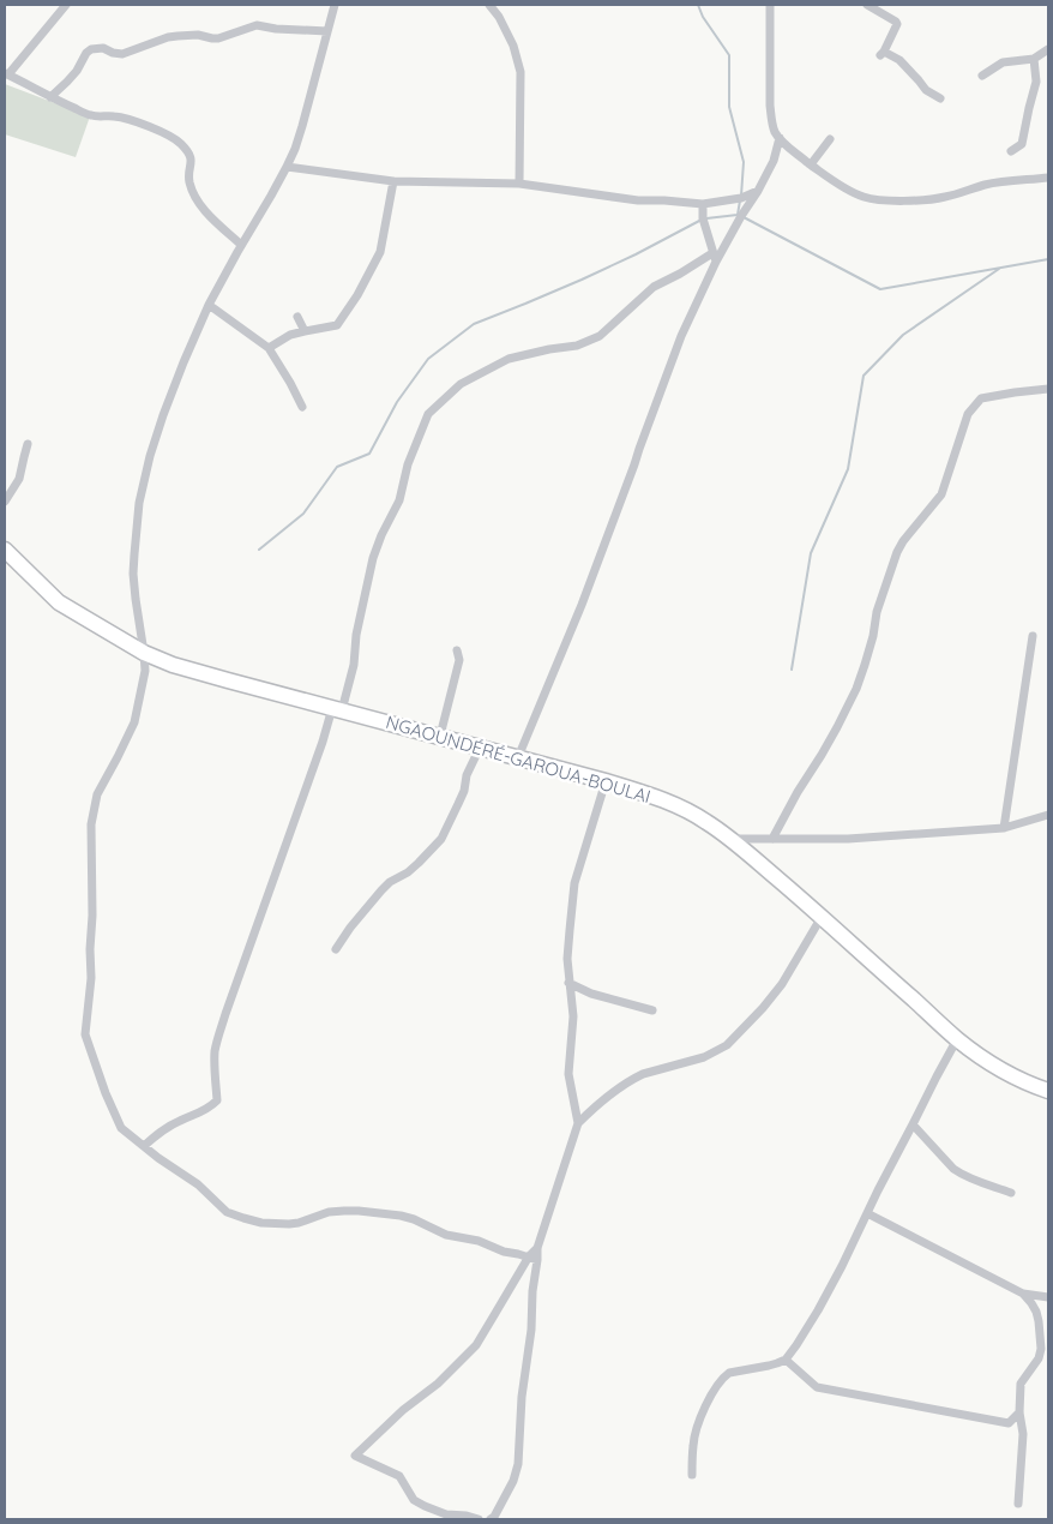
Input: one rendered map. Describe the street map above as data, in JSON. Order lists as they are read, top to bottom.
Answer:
{
  "streets": {
    "highway": ["NGAOUNDÉRÉ-GAROUA-BOULAI"]
  }
}
